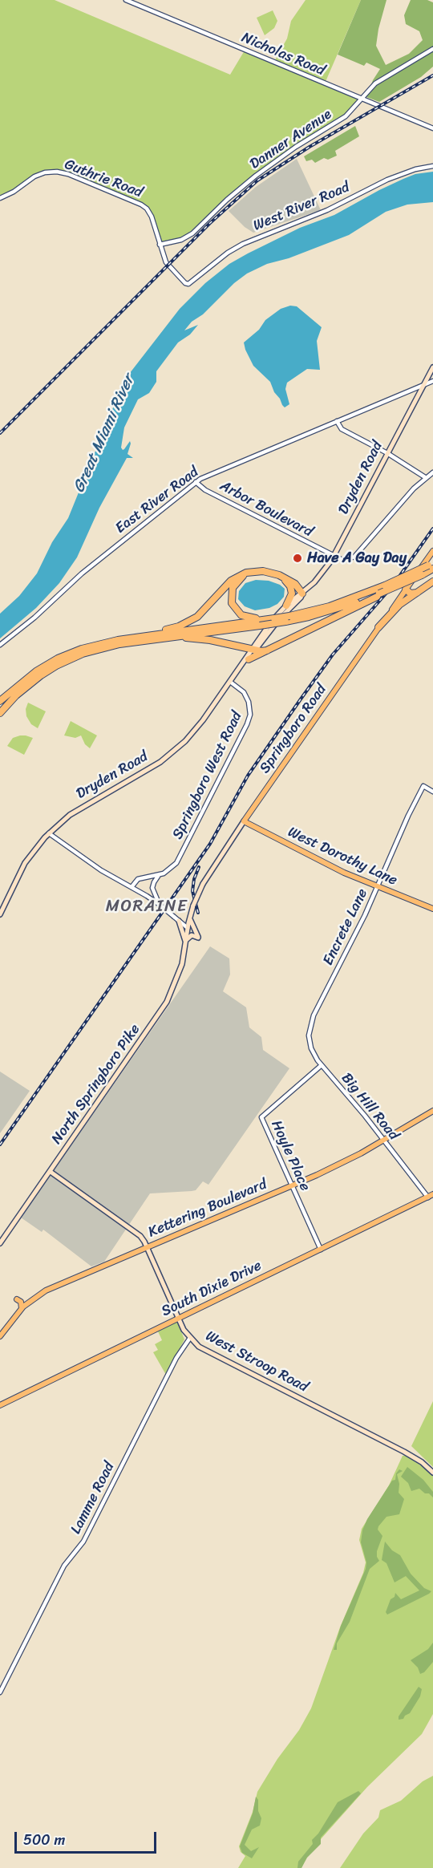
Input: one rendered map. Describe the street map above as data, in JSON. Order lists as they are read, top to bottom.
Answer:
{
  "streets": {
    "main road": [
      "Dryden Road",
      "Springboro Road",
      "West Dorothy Lane",
      "North Springboro Pike",
      "Kettering Boulevard",
      "South Dixie Drive",
      "West Stroop Road"
    ],
    "street": [
      "Nicholas Road",
      "Danner Avenue",
      "Guthrie Road",
      "West River Road",
      "East River Road",
      "Arbor Boulevard",
      "Springboro West Road",
      "Encrete Lane",
      "Big Hill Road",
      "Hoyle Place",
      "Lamme Road"
    ]
  },
  "crossings": [
    ["Nicholas Road", "Danner Avenue"],
    ["Danner Avenue", "Guthrie Road"],
    ["Guthrie Road", "West River Road"],
    ["Dryden Road", "East River Road"],
    ["Dryden Road", "Arbor Boulevard"],
    ["Dryden Road", "Springboro West Road"],
    ["East River Road", "Arbor Boulevard"],
    ["Springboro Road", "West Dorothy Lane"],
    ["Springboro Road", "North Springboro Pike"],
    ["West Dorothy Lane", "Encrete Lane"],
    ["Encrete Lane", "Big Hill Road"],
    ["North Springboro Pike", "West Stroop Road"],
    ["Big Hill Road", "Hoyle Place"],
    ["Big Hill Road", "Kettering Boulevard"],
    ["Big Hill Road", "South Dixie Drive"],
    ["Hoyle Place", "Kettering Boulevard"],
    ["Hoyle Place", "South Dixie Drive"],
    ["Kettering Boulevard", "West Stroop Road"],
    ["South Dixie Drive", "West Stroop Road"],
    ["West Stroop Road", "Lamme Road"]
  ],
  "districts": ["MORAINE"],
  "water": ["Great Miami River"],
  "places": ["Have A Gay Day"],
  "scale_bar": "500 m"
}
